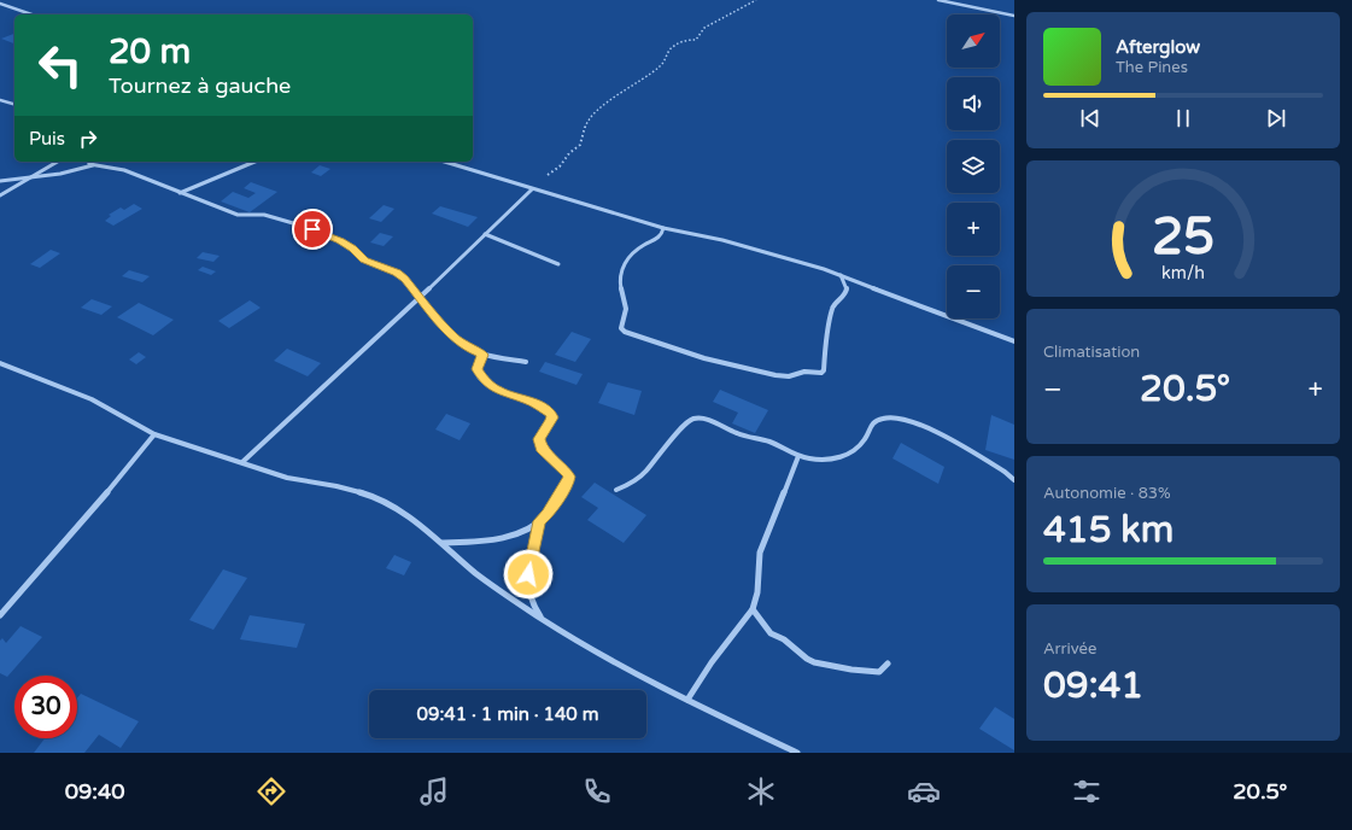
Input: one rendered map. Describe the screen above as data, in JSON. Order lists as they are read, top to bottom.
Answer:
{
  "north": "top right",
  "page": {
    "map_buttons": ["+", "−"],
    "turn": ["20 m", "Tournez à gauche"],
    "song": ["Afterglow", "The Pines"],
    "then": "Puis",
    "tile": [
      "Climatisation",
      ["Autonomie · 83%", "415 km"],
      ["Arrivée", "09:41"]
    ],
    "heat": ["−", "20.5°", "+"],
    "limit": "30",
    "trip": "09:41 · 1 min · 140 m",
    "tabs": ["09:40", "20.5°"],
    "gauge": ["25", "km/h"]
  }
}
